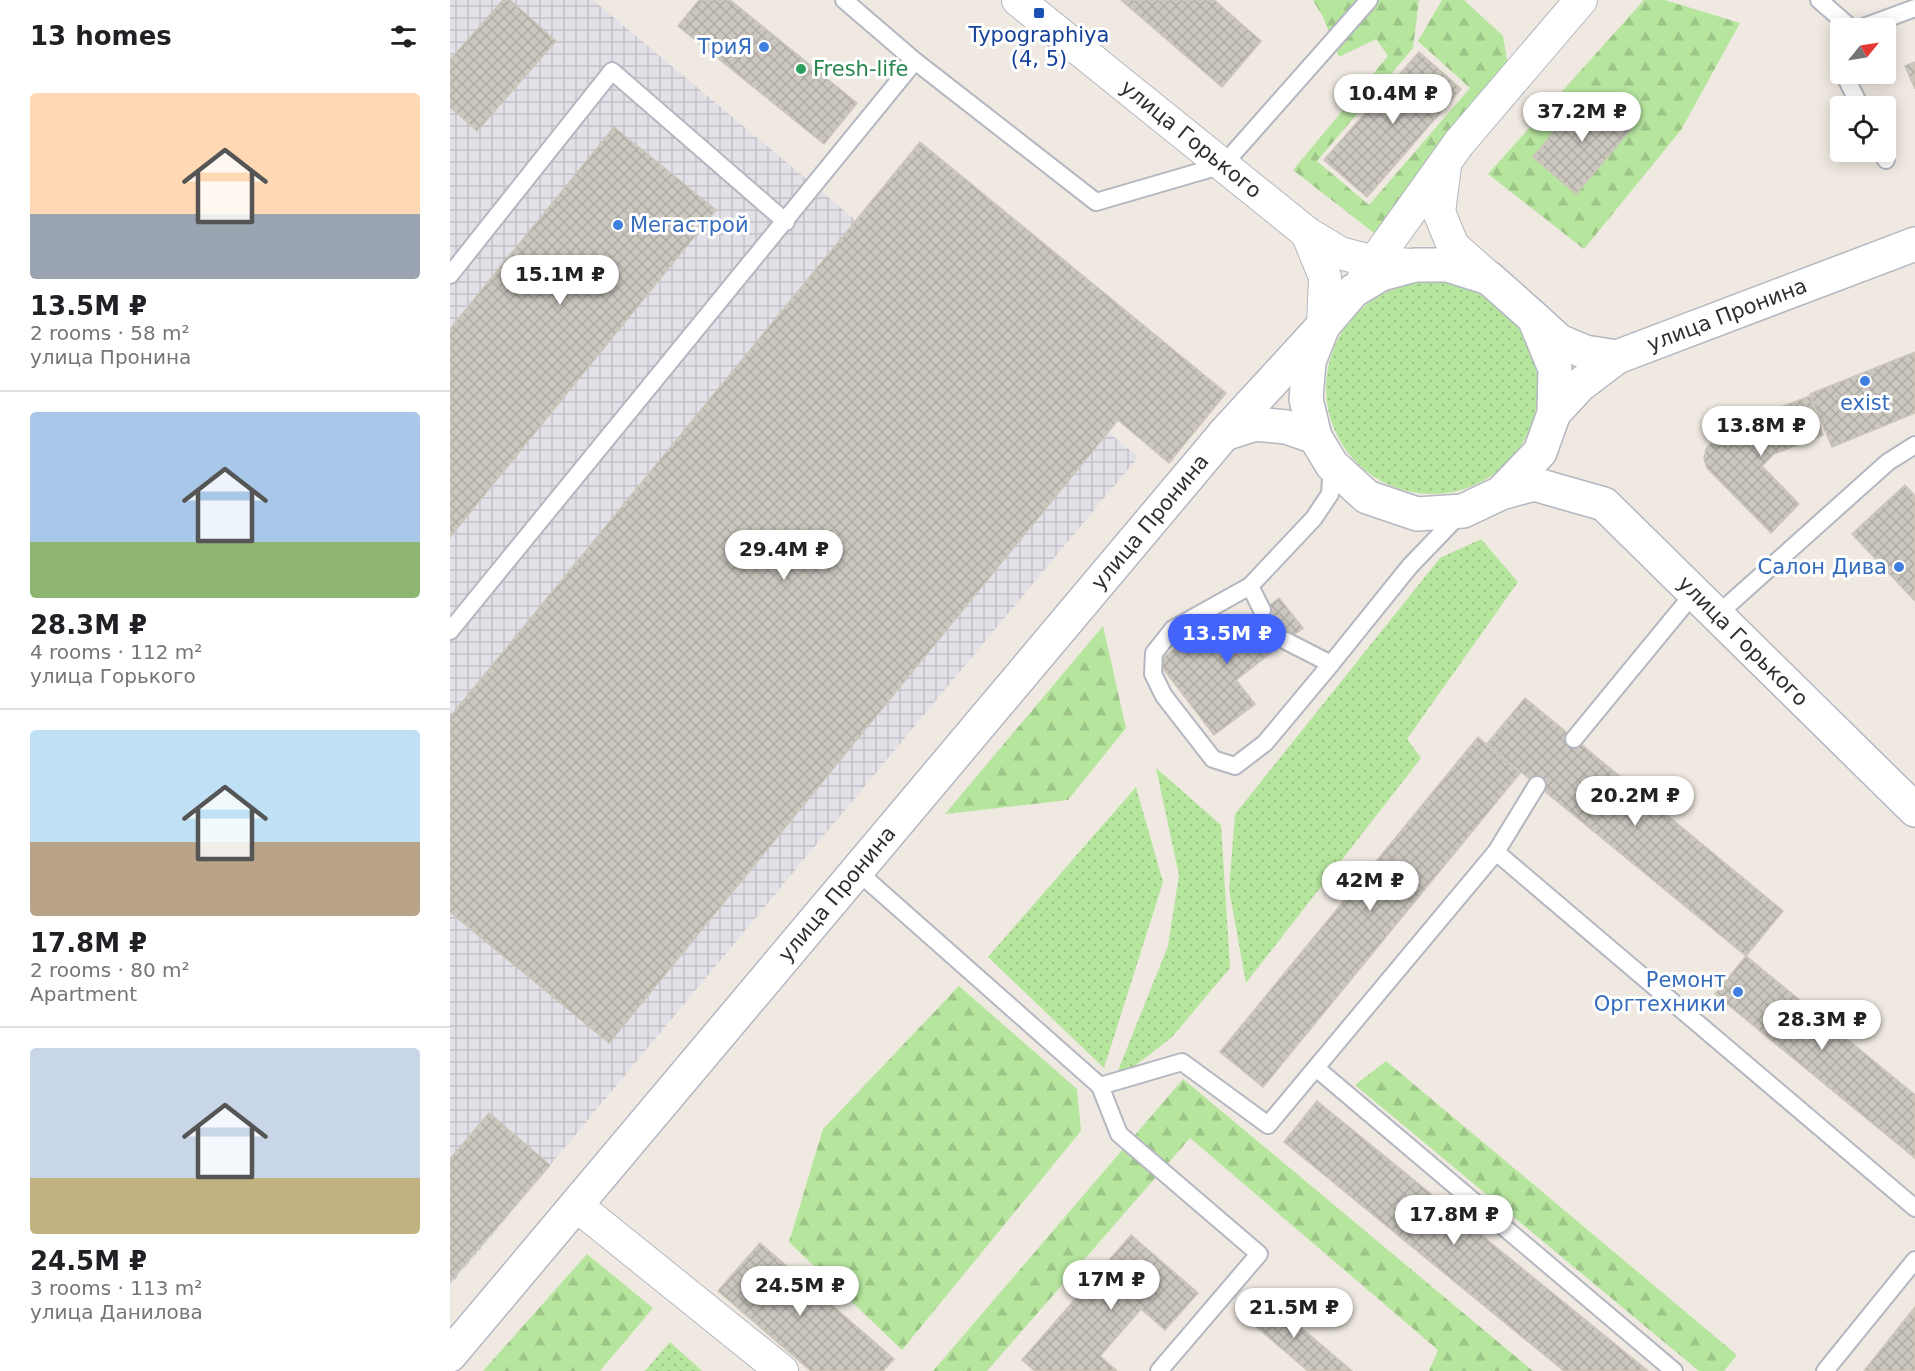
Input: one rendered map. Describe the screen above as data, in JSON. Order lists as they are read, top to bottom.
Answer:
{
  "streets": {
    "main road": ["улица Горького", "улица Пронина"]
  },
  "crossings": [
    ["улица Горького", "улица Пронина"]
  ],
  "places": {
    "transit": ["Typographiya (4, 5)"],
    "other": [
      "ТриЯ",
      "Fresh-life",
      "Мегастрой",
      "exist",
      "Салон Дива",
      "Ремонт Оргтехники"
    ]
  },
  "north": "top right",
  "page": {
    "heading": "13 homes",
    "list": [
      {
        "name": "13.5M ₽",
        "note": "2 rooms · 58 m² · улица Пронина"
      },
      {
        "name": "28.3M ₽",
        "note": "4 rooms · 112 m² · улица Горького"
      },
      {
        "name": "17.8M ₽",
        "note": "2 rooms · 80 m² · Apartment"
      },
      {
        "name": "24.5M ₽",
        "note": "3 rooms · 113 m² · улица Данилова"
      }
    ],
    "price": [
      "10.4M ₽",
      "37.2M ₽",
      "15.1M ₽",
      "13.8M ₽",
      "29.4M ₽",
      "13.5M ₽",
      "20.2M ₽",
      "42M ₽",
      "28.3M ₽",
      "17.8M ₽",
      "17M ₽",
      "24.5M ₽",
      "21.5M ₽"
    ]
  }
}
